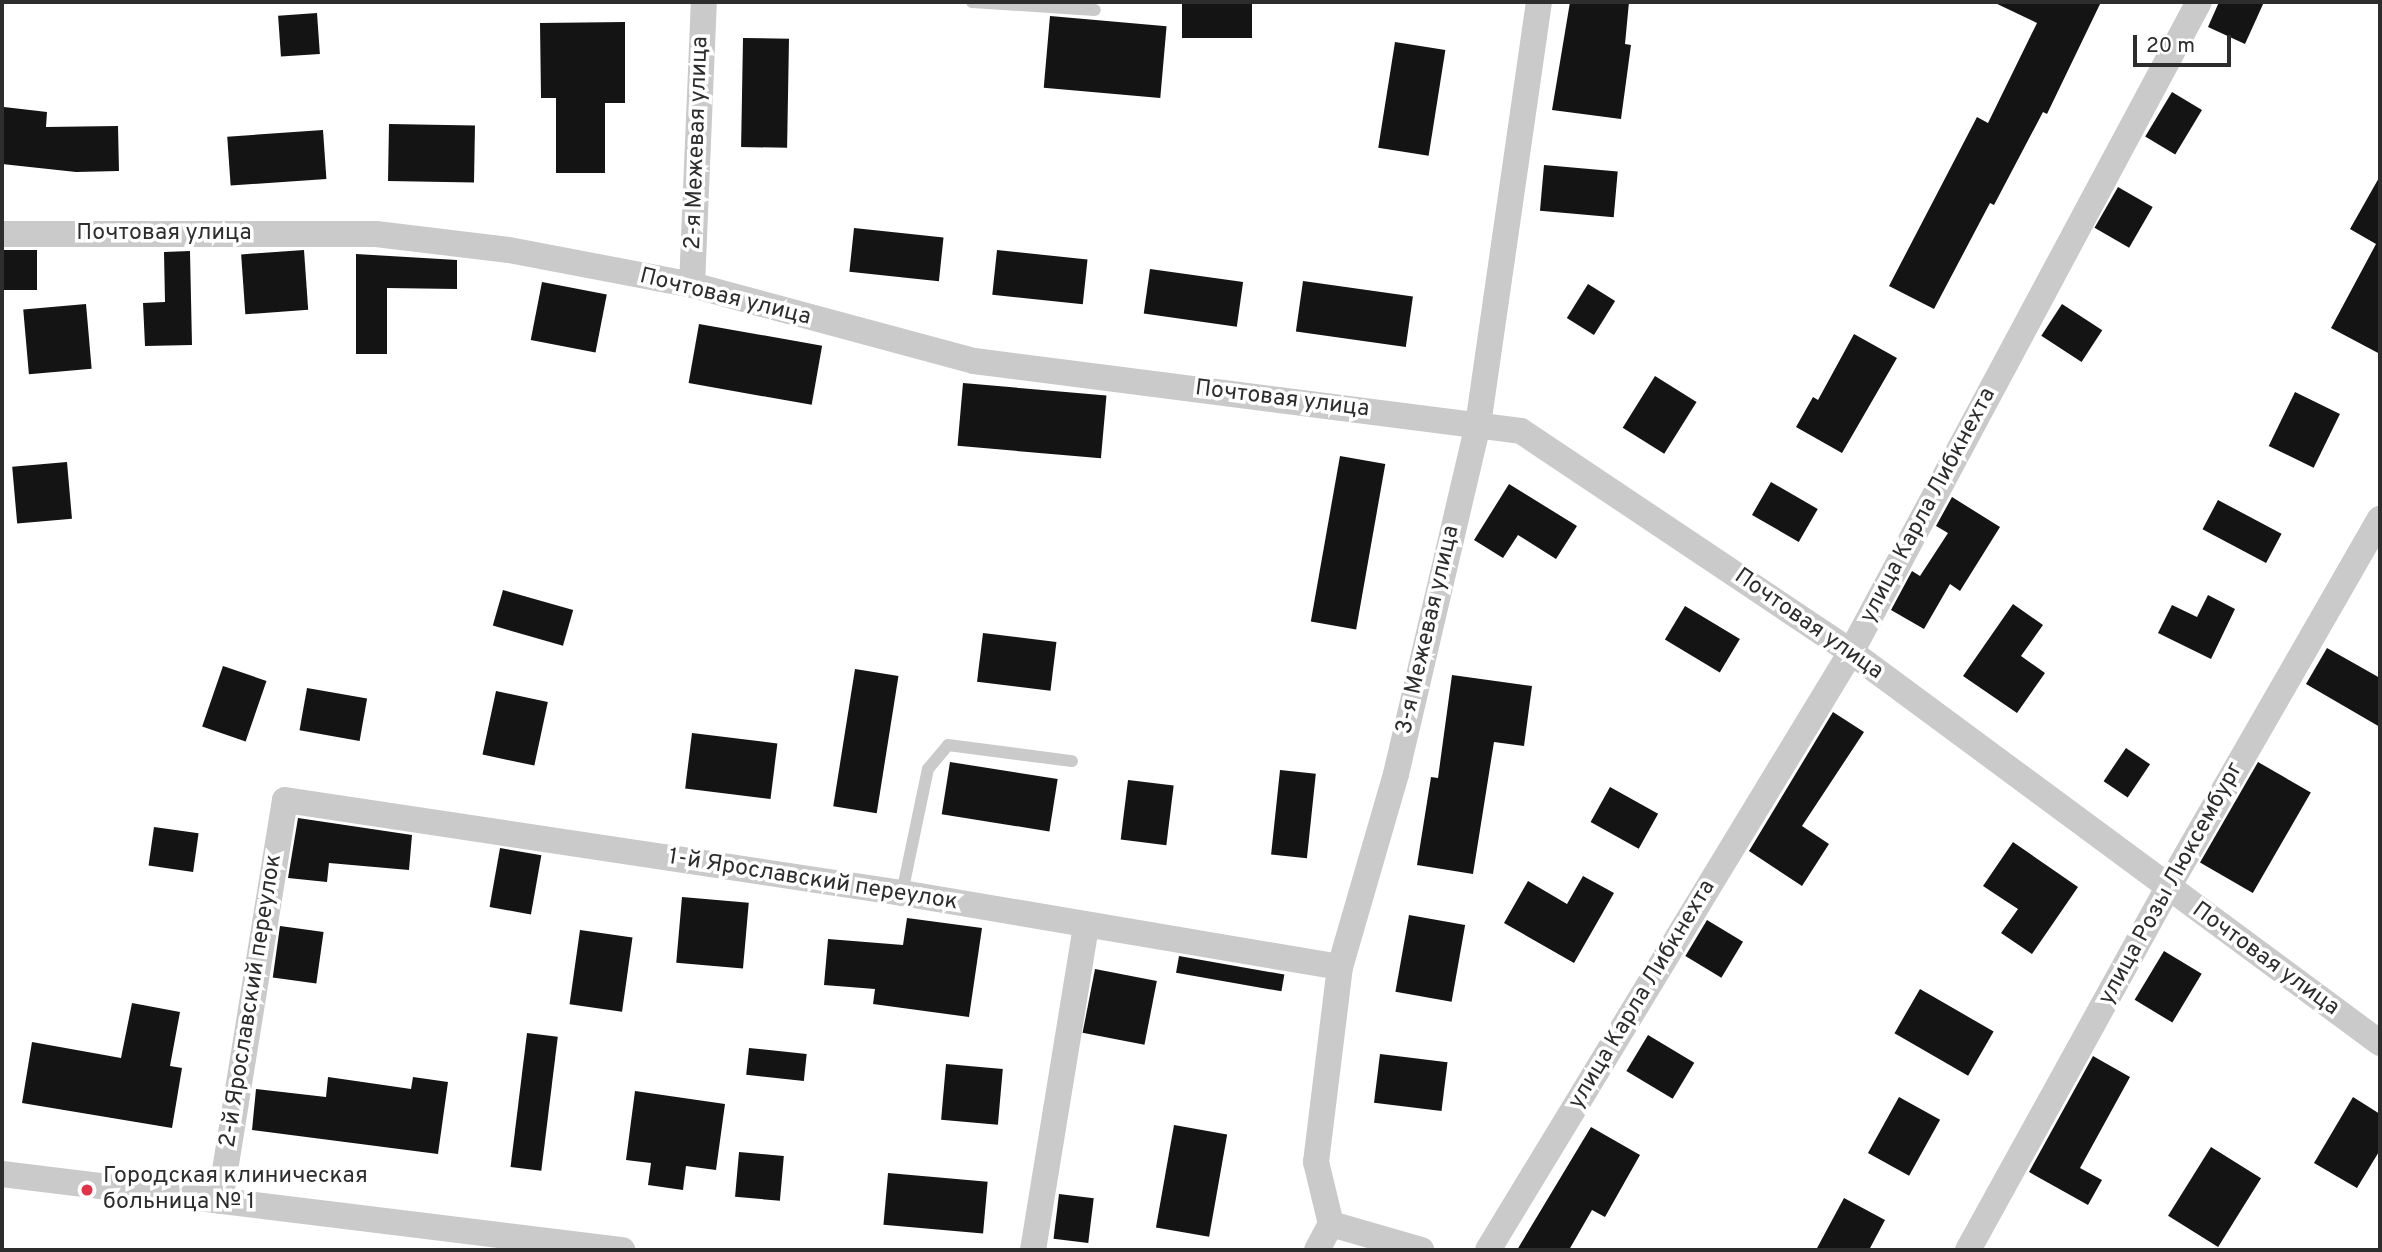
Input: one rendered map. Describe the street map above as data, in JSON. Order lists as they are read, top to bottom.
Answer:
{
  "streets": {
    "street": [
      "2-я Межевая улица",
      "Почтовая улица",
      "улица Карла Либкнехта",
      "3-я Межевая улица",
      "1-й Ярославский переулок",
      "улица Розы Люксембург",
      "2-й Ярославский переулок"
    ]
  },
  "crossings": [
    ["2-я Межевая улица", "Почтовая улица"],
    ["Почтовая улица", "улица Карла Либкнехта"],
    ["Почтовая улица", "3-я Межевая улица"],
    ["Почтовая улица", "улица Розы Люксембург"],
    ["3-я Межевая улица", "1-й Ярославский переулок"],
    ["1-й Ярославский переулок", "2-й Ярославский переулок"]
  ],
  "places": ["Городская клиническая больница № 1"],
  "scale_bar": "20 m"
}
